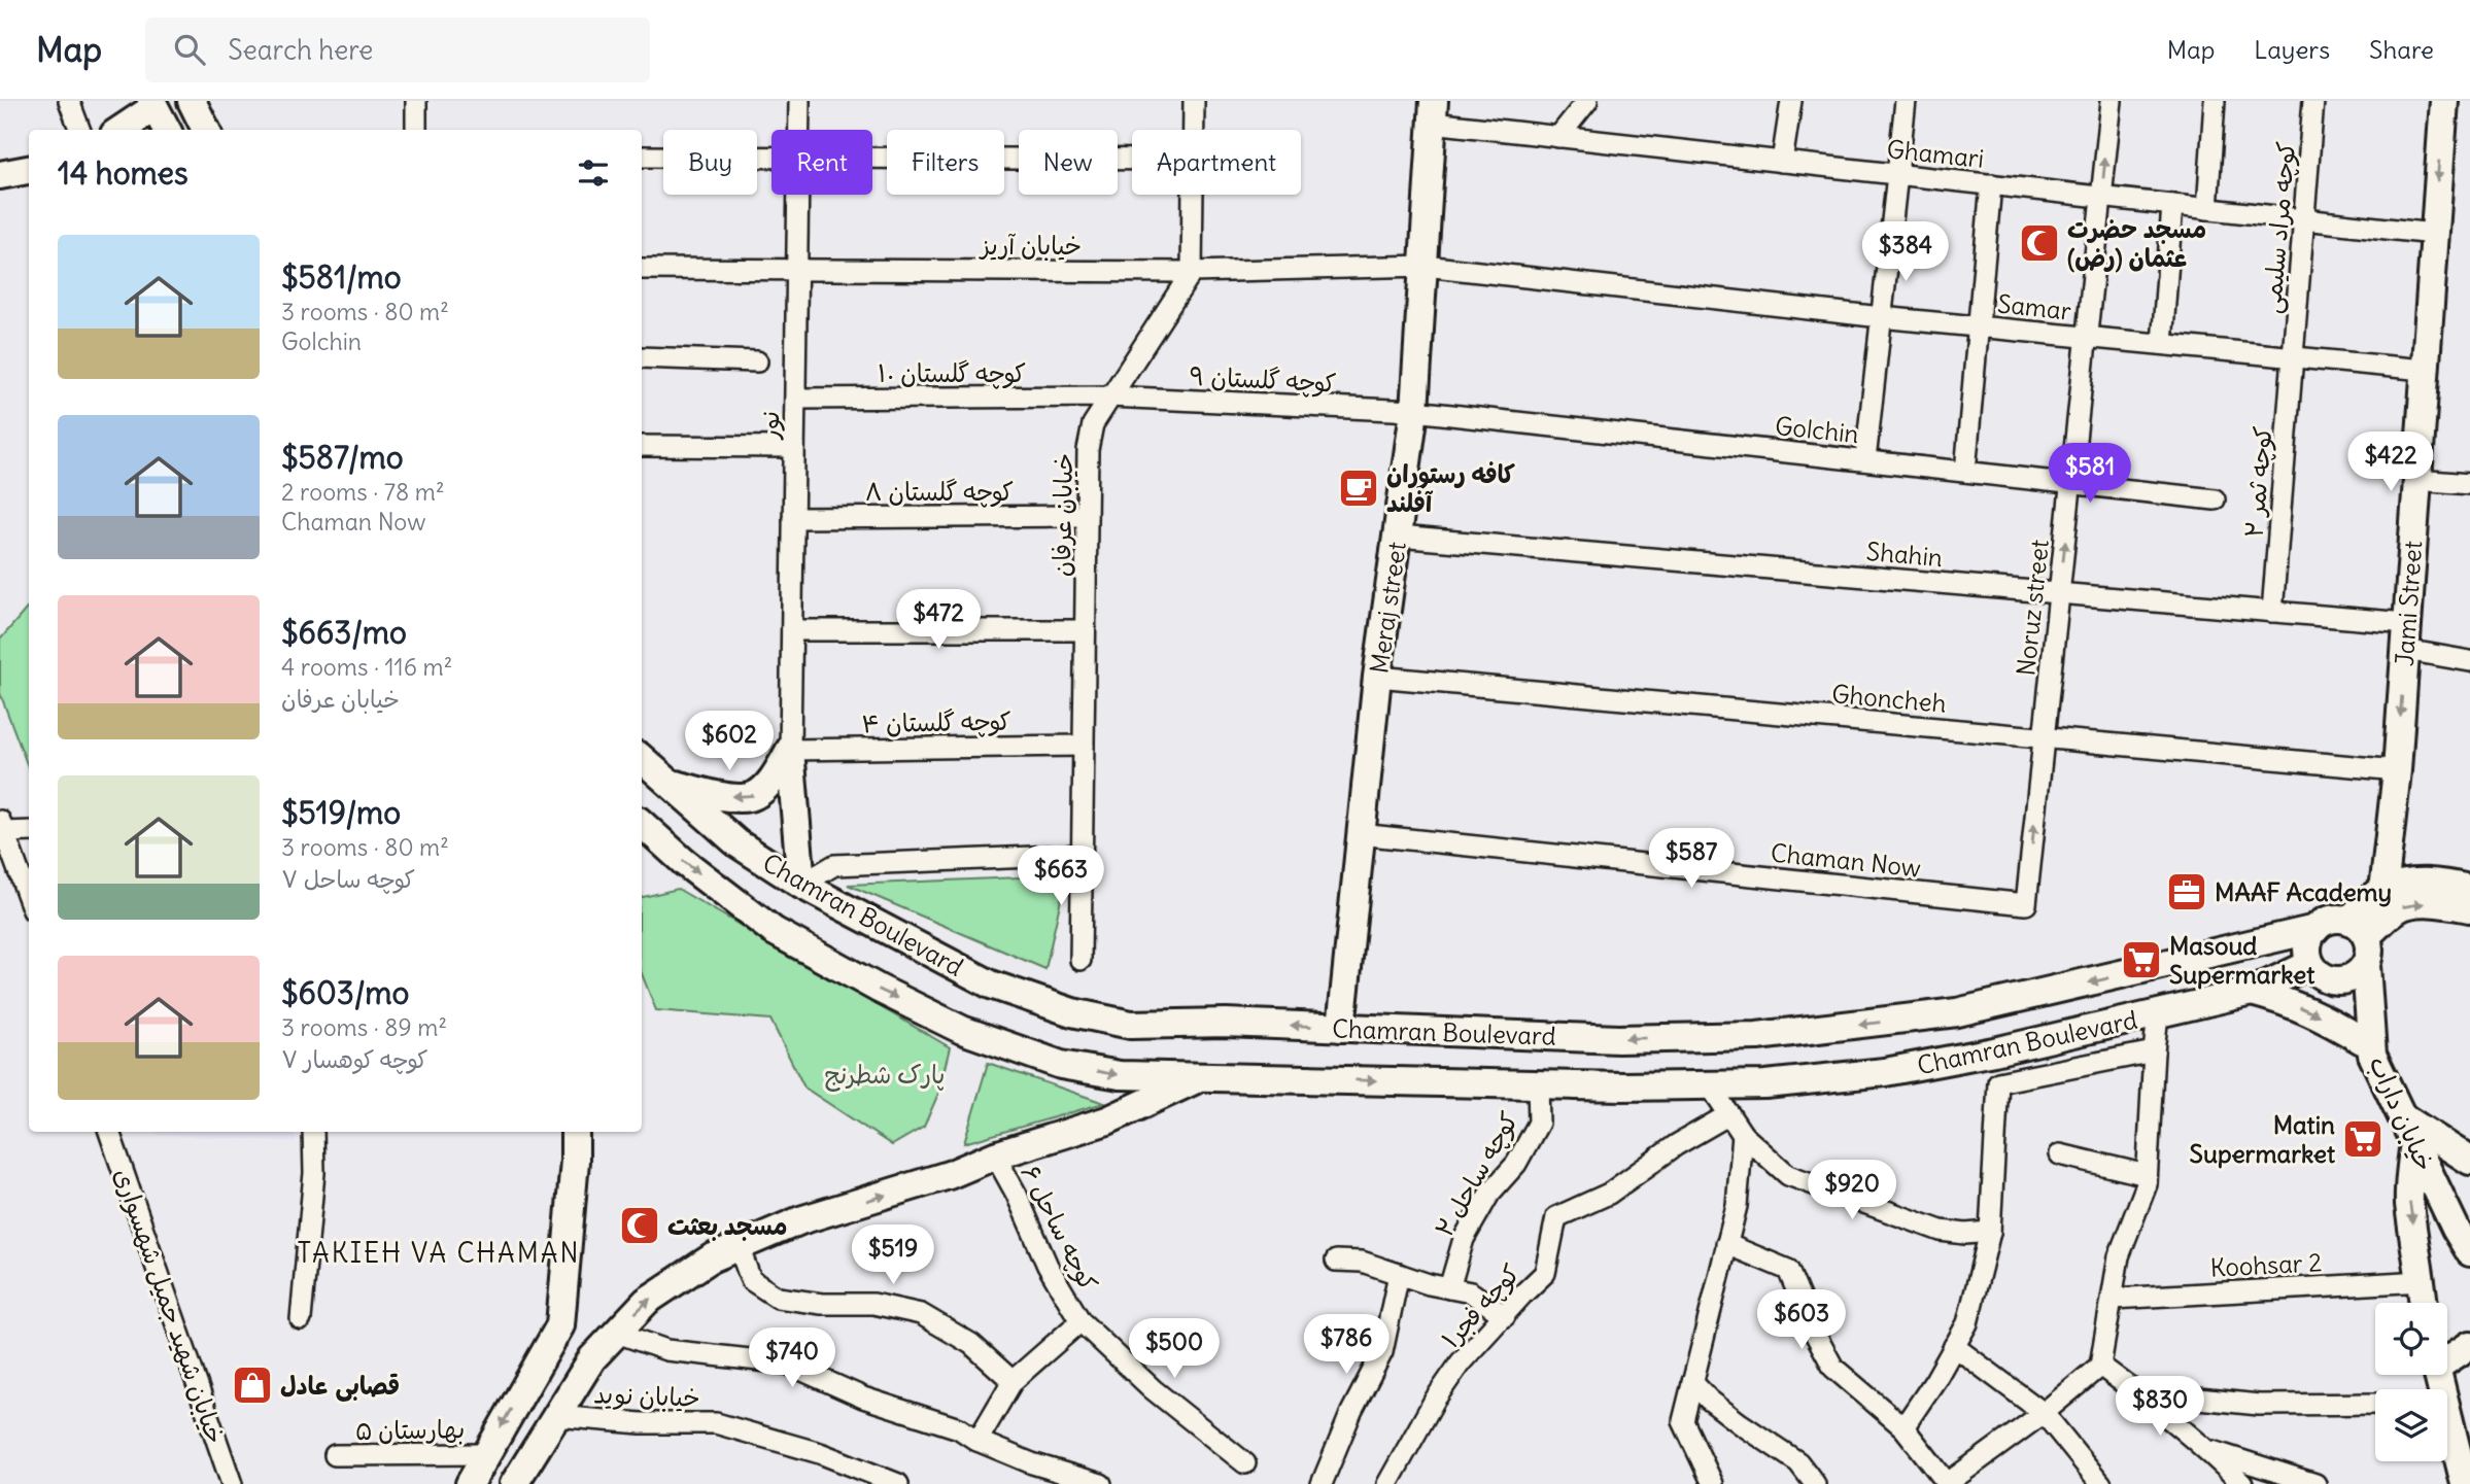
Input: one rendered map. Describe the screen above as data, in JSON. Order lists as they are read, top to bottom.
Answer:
{
  "streets": {
    "main road": [
      "Jami Street",
      "Meraj street",
      "Chamran Boulevard",
      "خیابان داراب"
    ],
    "street": [
      "Ghamari",
      "کوچه مراد سلیمی",
      "خیابان آریز",
      "Samar",
      "کوچه گلستان ۱۰",
      "کوچه گلستان ۹",
      "نور",
      "Golchin",
      "کوچه ثمر ۲",
      "کوچه گلستان ۸",
      "خیابان عرفان",
      "Shahin",
      "Noruz street",
      "Ghoncheh",
      "کوچه گلستان ۴",
      "Chaman Now",
      "کوچه ساحل ۲",
      "کوچه ساحل ۶",
      "Koohsar 2",
      "خیابان شهید جمیل شهسواری",
      "کوچه فجر۱",
      "خیابان نوید",
      "بهارستان ۵"
    ]
  },
  "crossings": [
    ["Ghamari", "کوچه مراد سلیمی"],
    ["Ghamari", "Jami Street"],
    ["Ghamari", "Meraj street"],
    ["Ghamari", "Noruz street"],
    ["کوچه مراد سلیمی", "Samar"],
    ["کوچه مراد سلیمی", "کوچه ثمر ۲"],
    ["خیابان آریز", "Samar"],
    ["خیابان آریز", "نور"],
    ["خیابان آریز", "خیابان عرفان"],
    ["خیابان آریز", "Meraj street"],
    ["Samar", "کوچه ثمر ۲"],
    ["Samar", "Jami Street"],
    ["Samar", "Meraj street"],
    ["Samar", "Noruz street"],
    ["کوچه گلستان ۱۰", "کوچه گلستان ۹"],
    ["کوچه گلستان ۱۰", "نور"],
    ["کوچه گلستان ۱۰", "خیابان عرفان"],
    ["کوچه گلستان ۹", "Golchin"],
    ["کوچه گلستان ۹", "خیابان عرفان"],
    ["کوچه گلستان ۹", "Meraj street"],
    ["نور", "کوچه گلستان ۸"],
    ["نور", "کوچه گلستان ۴"],
    ["Golchin", "Meraj street"],
    ["Golchin", "Noruz street"],
    ["کوچه ثمر ۲", "Shahin"],
    ["کوچه گلستان ۸", "خیابان عرفان"],
    ["خیابان عرفان", "کوچه گلستان ۴"],
    ["Shahin", "Jami Street"],
    ["Shahin", "Meraj street"],
    ["Shahin", "Noruz street"],
    ["Jami Street", "Ghoncheh"],
    ["Meraj street", "Ghoncheh"],
    ["Meraj street", "Chaman Now"],
    ["Meraj street", "Chamran Boulevard"],
    ["Noruz street", "Ghoncheh"],
    ["Noruz street", "Chaman Now"],
    ["Chamran Boulevard", "خیابان داراب"],
    ["Chamran Boulevard", "کوچه ساحل ۲"]
  ],
  "one_way": ["Noruz street"],
  "districts": ["TAKIEH VA CHAMAN"],
  "parks": ["پارک شطرنج"],
  "places": {
    "mosque": ["مسجد حضرت عثمان (رض)", "مسجد بعثت"],
    "cafe": ["کافه رستوران آفلند"],
    "office": ["MAAF Academy"],
    "supermarket": ["Masoud Supermarket", "Matin Supermarket"],
    "shop": ["قصابی عادل"]
  },
  "page": {
    "header": "Map",
    "search": "Search here",
    "nav": ["Map", "Layers", "Share"],
    "chip": [
      "Buy",
      "Rent",
      "Filters",
      "New",
      "Apartment"
    ],
    "heading": "14 homes",
    "list": [
      {
        "name": "$581/mo",
        "note": "3 rooms · 80 m² · Golchin"
      },
      {
        "name": "$587/mo",
        "note": "2 rooms · 78 m² · Chaman Now"
      },
      {
        "name": "$663/mo",
        "note": "4 rooms · 116 m² · خیابان عرفان"
      },
      {
        "name": "$519/mo",
        "note": "3 rooms · 80 m² · کوچه ساحل ۷"
      },
      {
        "name": "$603/mo",
        "note": "3 rooms · 89 m² · کوچه کوهسار ۷"
      }
    ],
    "price": [
      "$384",
      "$422",
      "$581",
      "$472",
      "$602",
      "$587",
      "$663",
      "$920",
      "$519",
      "$603",
      "$786",
      "$500",
      "$740",
      "$830"
    ]
  }
}
